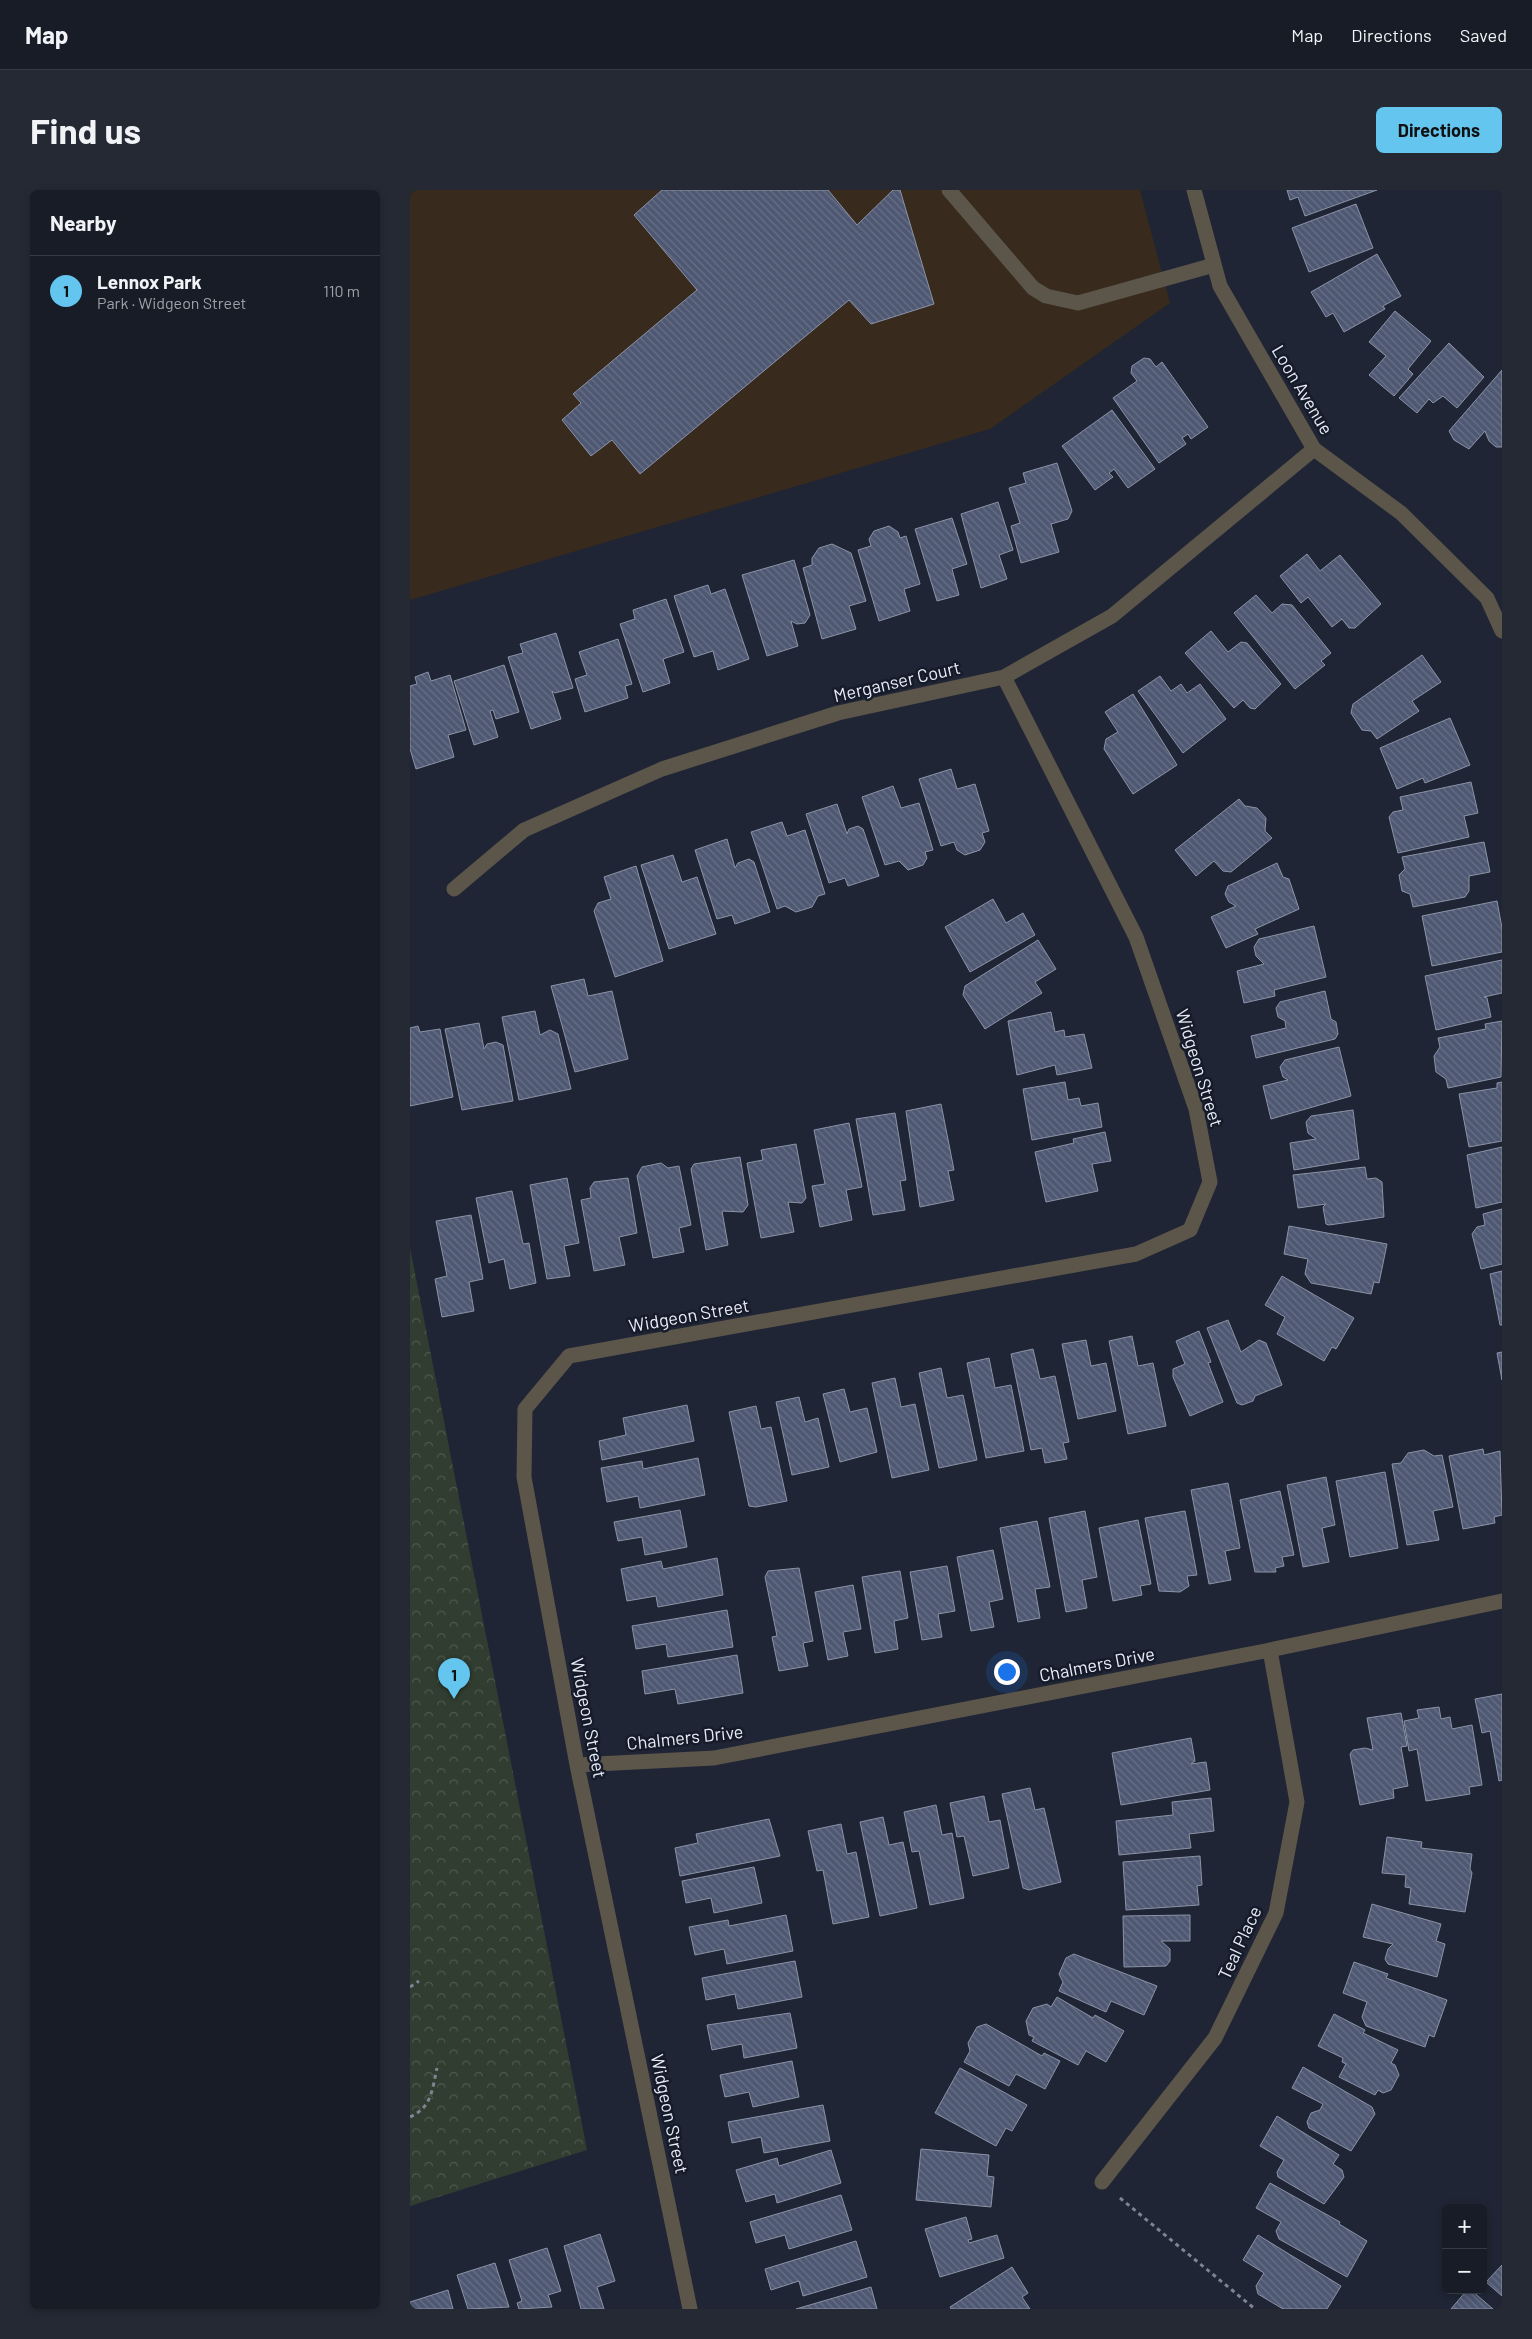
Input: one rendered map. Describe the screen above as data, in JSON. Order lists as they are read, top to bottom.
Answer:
{
  "streets": {
    "street": [
      "Loon Avenue",
      "Merganser Court",
      "Widgeon Street",
      "Chalmers Drive",
      "Teal Place"
    ]
  },
  "crossings": [
    ["Loon Avenue", "Merganser Court"],
    ["Merganser Court", "Widgeon Street"],
    ["Widgeon Street", "Chalmers Drive"],
    ["Chalmers Drive", "Teal Place"]
  ],
  "page": {
    "header": "Map",
    "nav": ["Map", "Directions", "Saved"],
    "buttons": "Directions",
    "title": "Find us",
    "heading": "Nearby",
    "list": [
      {
        "mark": "1",
        "name": "Lennox Park",
        "note": "Park · Widgeon Street",
        "value": "110 m"
      }
    ],
    "pins": "1",
    "map_buttons": ["+", "−"]
  }
}
